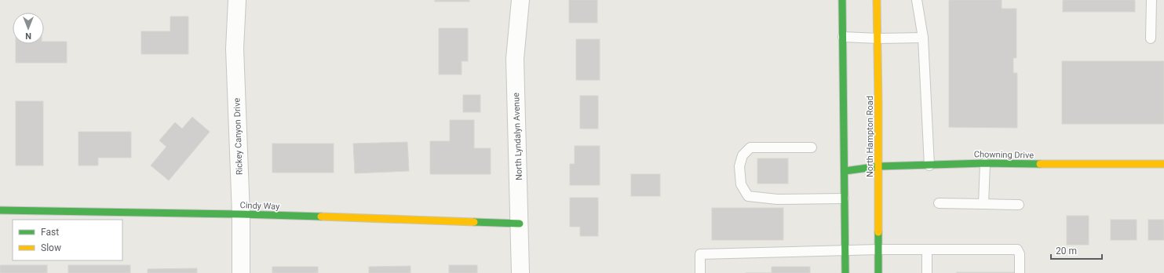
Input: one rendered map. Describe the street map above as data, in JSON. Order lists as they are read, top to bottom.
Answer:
{
  "streets": {
    "street": [
      "Rickey Canyon Drive",
      "North Lyndalyn Avenue",
      "North Hampton Road",
      "Chowning Drive",
      "Cindy Way"
    ]
  },
  "crossings": [
    ["Rickey Canyon Drive", "Cindy Way"],
    ["North Lyndalyn Avenue", "Cindy Way"],
    ["North Hampton Road", "Chowning Drive"]
  ],
  "legend": ["Fast", "Slow"],
  "scale_bar": "20 m",
  "north": "bottom"
}
